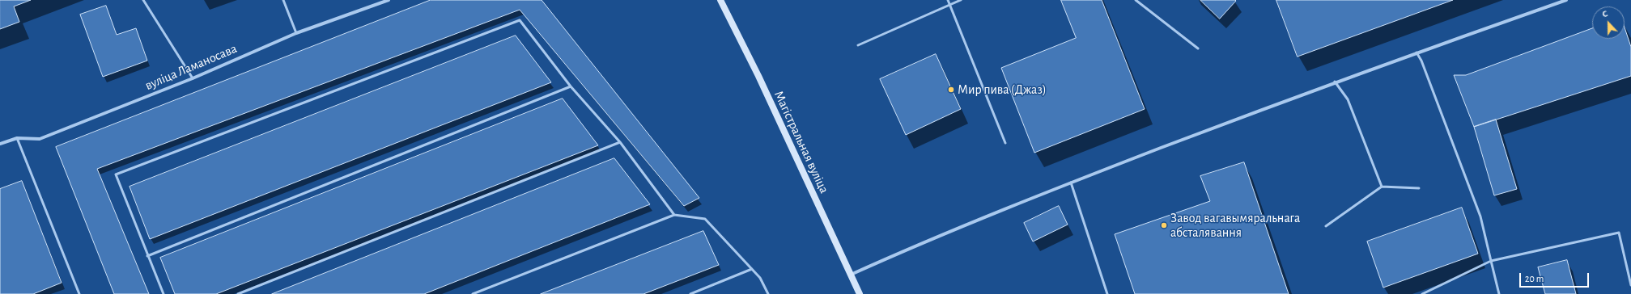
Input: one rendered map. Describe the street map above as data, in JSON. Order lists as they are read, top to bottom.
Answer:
{
  "streets": {
    "main road": ["Магістральная вуліца"],
    "street": ["вуліца Ламаносава"]
  },
  "places": ["Мир пива (Джаз)", "Завод вагавымяральнага абсталявання"],
  "scale_bar": "20 m",
  "north": "top"
}
